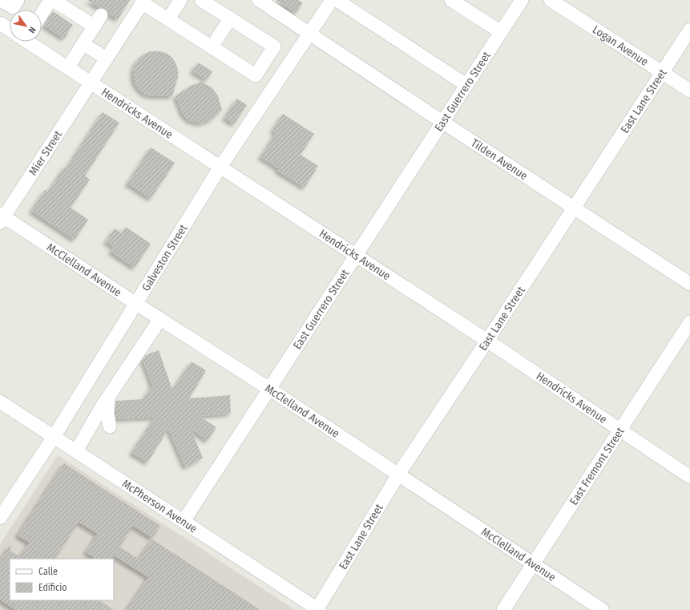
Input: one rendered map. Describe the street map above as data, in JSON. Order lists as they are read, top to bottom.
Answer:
{
  "streets": {
    "street": [
      "Logan Avenue",
      "East Guerrero Street",
      "East Lane Street",
      "Hendricks Avenue",
      "Mier Street",
      "Tilden Avenue",
      "Galveston Street",
      "McClelland Avenue",
      "East Fremont Street",
      "McPherson Avenue"
    ]
  },
  "crossings": [
    ["Logan Avenue", "East Lane Street"],
    ["East Guerrero Street", "Hendricks Avenue"],
    ["East Guerrero Street", "Tilden Avenue"],
    ["East Guerrero Street", "McClelland Avenue"],
    ["East Guerrero Street", "McPherson Avenue"],
    ["East Lane Street", "Hendricks Avenue"],
    ["East Lane Street", "Tilden Avenue"],
    ["East Lane Street", "McClelland Avenue"],
    ["East Lane Street", "McPherson Avenue"],
    ["Hendricks Avenue", "Mier Street"],
    ["Hendricks Avenue", "Galveston Street"],
    ["Hendricks Avenue", "East Fremont Street"],
    ["Mier Street", "McClelland Avenue"],
    ["Tilden Avenue", "Galveston Street"],
    ["Galveston Street", "McClelland Avenue"],
    ["Galveston Street", "McPherson Avenue"],
    ["McClelland Avenue", "East Fremont Street"]
  ],
  "legend": ["Calle", "Edificio"],
  "north": "bottom right"
}
